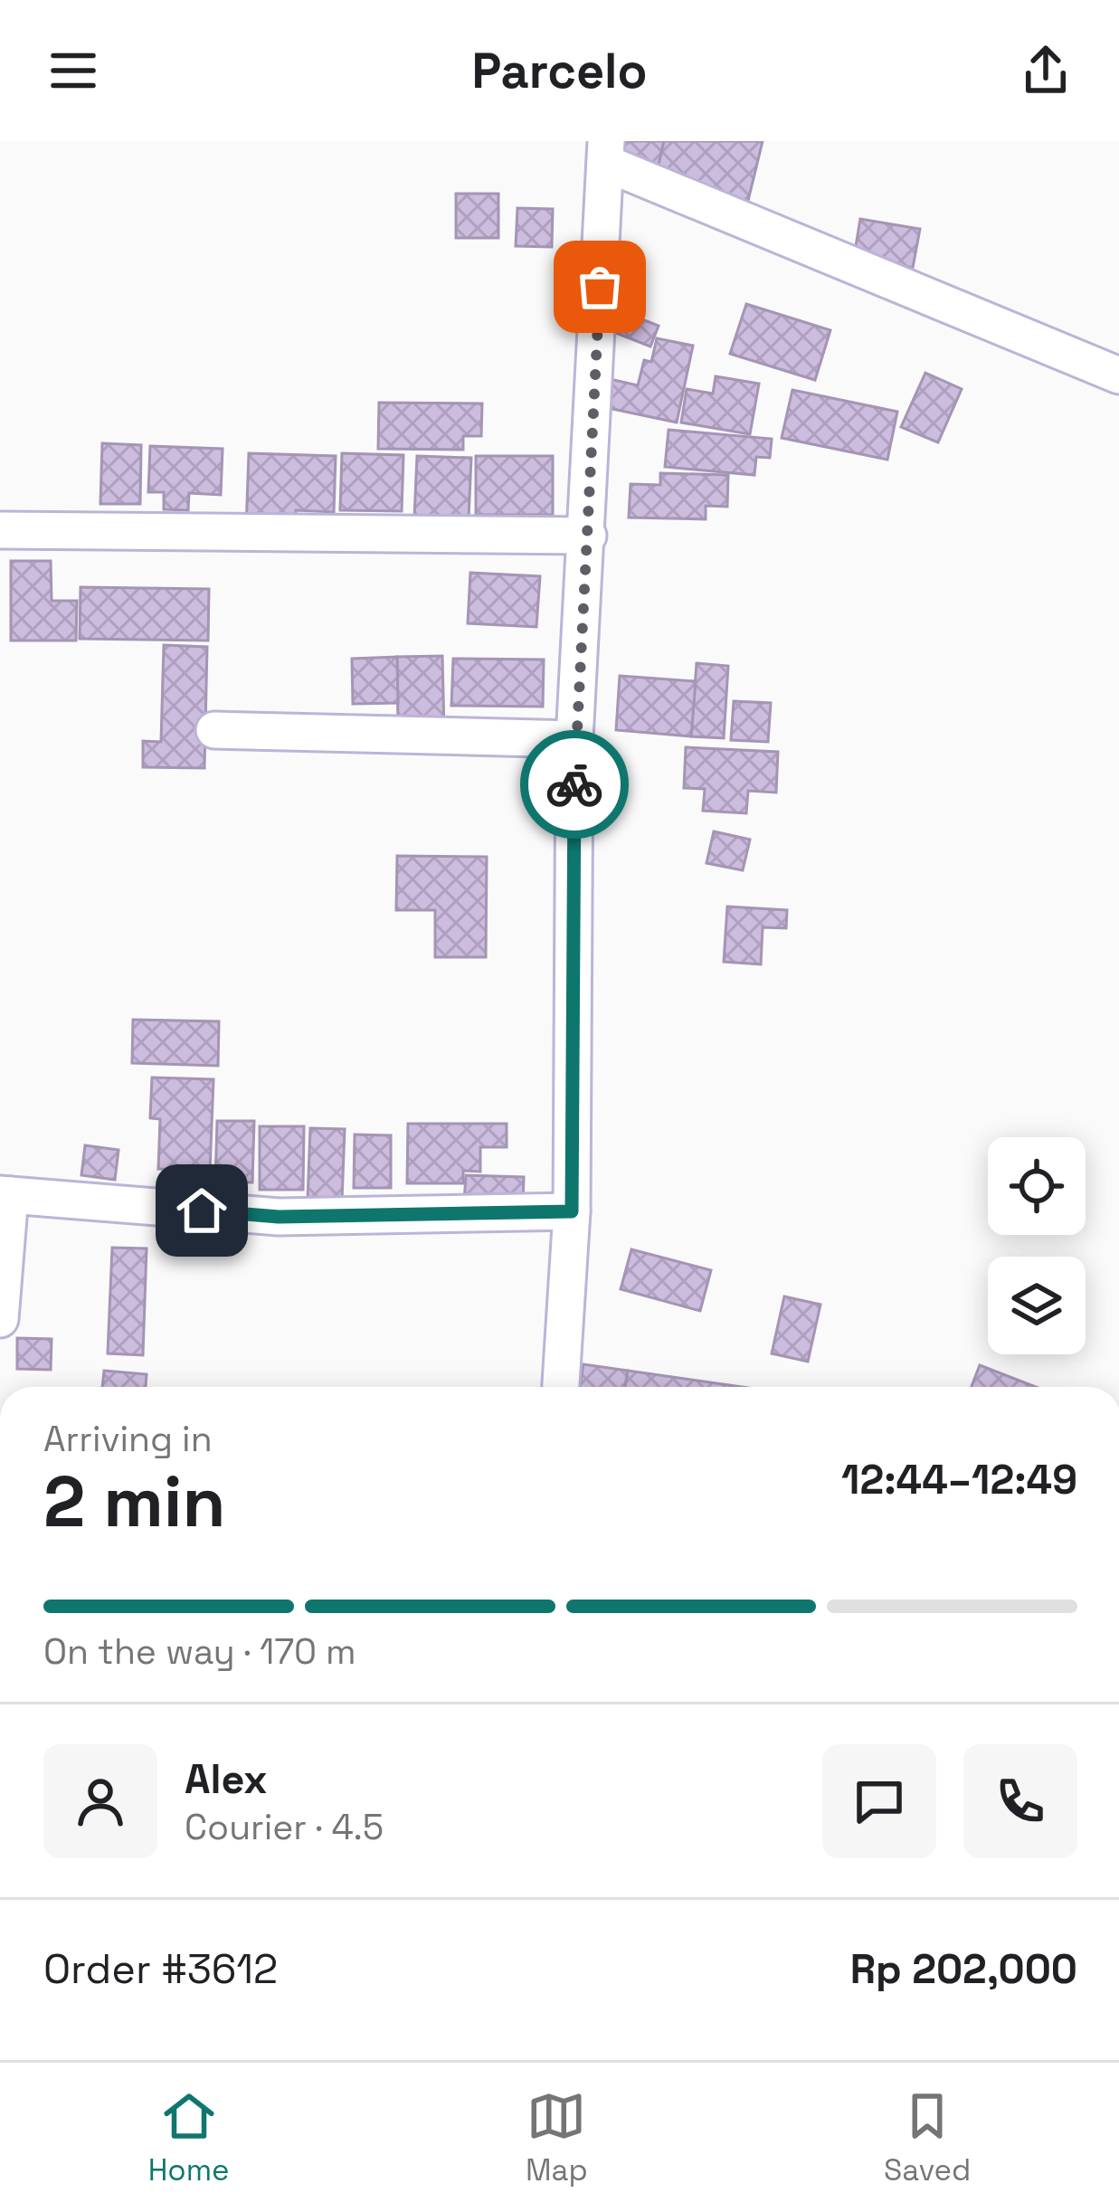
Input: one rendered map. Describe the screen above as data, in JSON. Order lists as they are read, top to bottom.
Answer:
{
  "page": {
    "header": "Parcelo",
    "heading": ["2 min", "Arriving in", "12:44–12:49"],
    "panel": [
      "Alex",
      "Courier · 4.5",
      "Order #3612",
      "Rp 202,000"
    ],
    "bar": "On the way · 170 m",
    "tabs": ["Home", "Map", "Saved"]
  }
}
